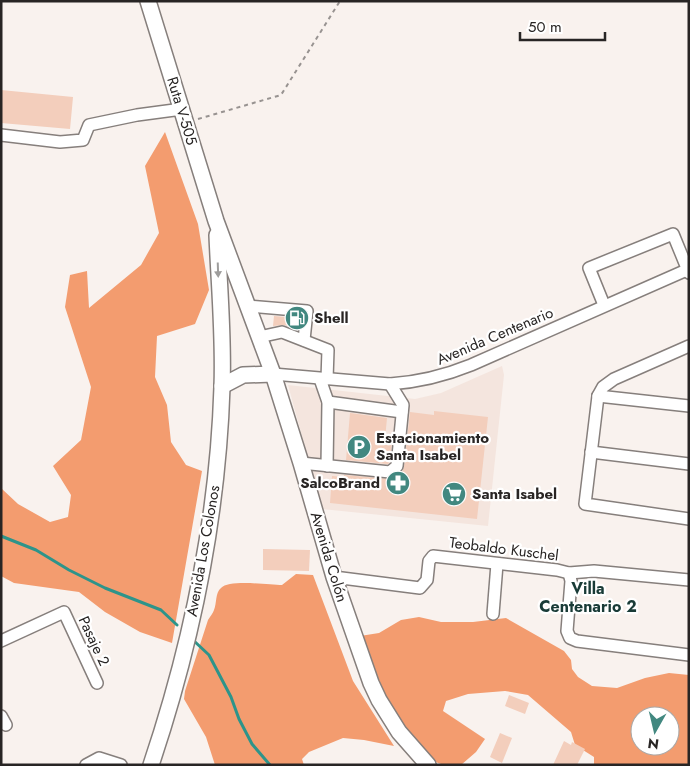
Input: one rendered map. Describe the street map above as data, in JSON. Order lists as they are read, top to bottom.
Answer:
{
  "streets": {
    "main road": ["Ruta V-505", "Avenida Los Colonos", "Avenida Colón"],
    "street": ["Avenida Centenario", "Teobaldo Kuschel", "Pasaje 2"]
  },
  "crossings": [
    ["Ruta V-505", "Avenida Los Colonos"],
    ["Ruta V-505", "Avenida Colón"],
    ["Avenida Centenario", "Avenida Colón"],
    ["Teobaldo Kuschel", "Avenida Colón"],
    ["Avenida Los Colonos", "Avenida Colón"]
  ],
  "districts": ["Villa Centenario 2"],
  "places": {
    "fuel station": ["Shell"],
    "parking": ["Estacionamiento Santa Isabel"],
    "pharmacy": ["SalcoBrand"],
    "supermarket": ["Santa Isabel"]
  },
  "scale_bar": "50 m",
  "north": "bottom"
}
